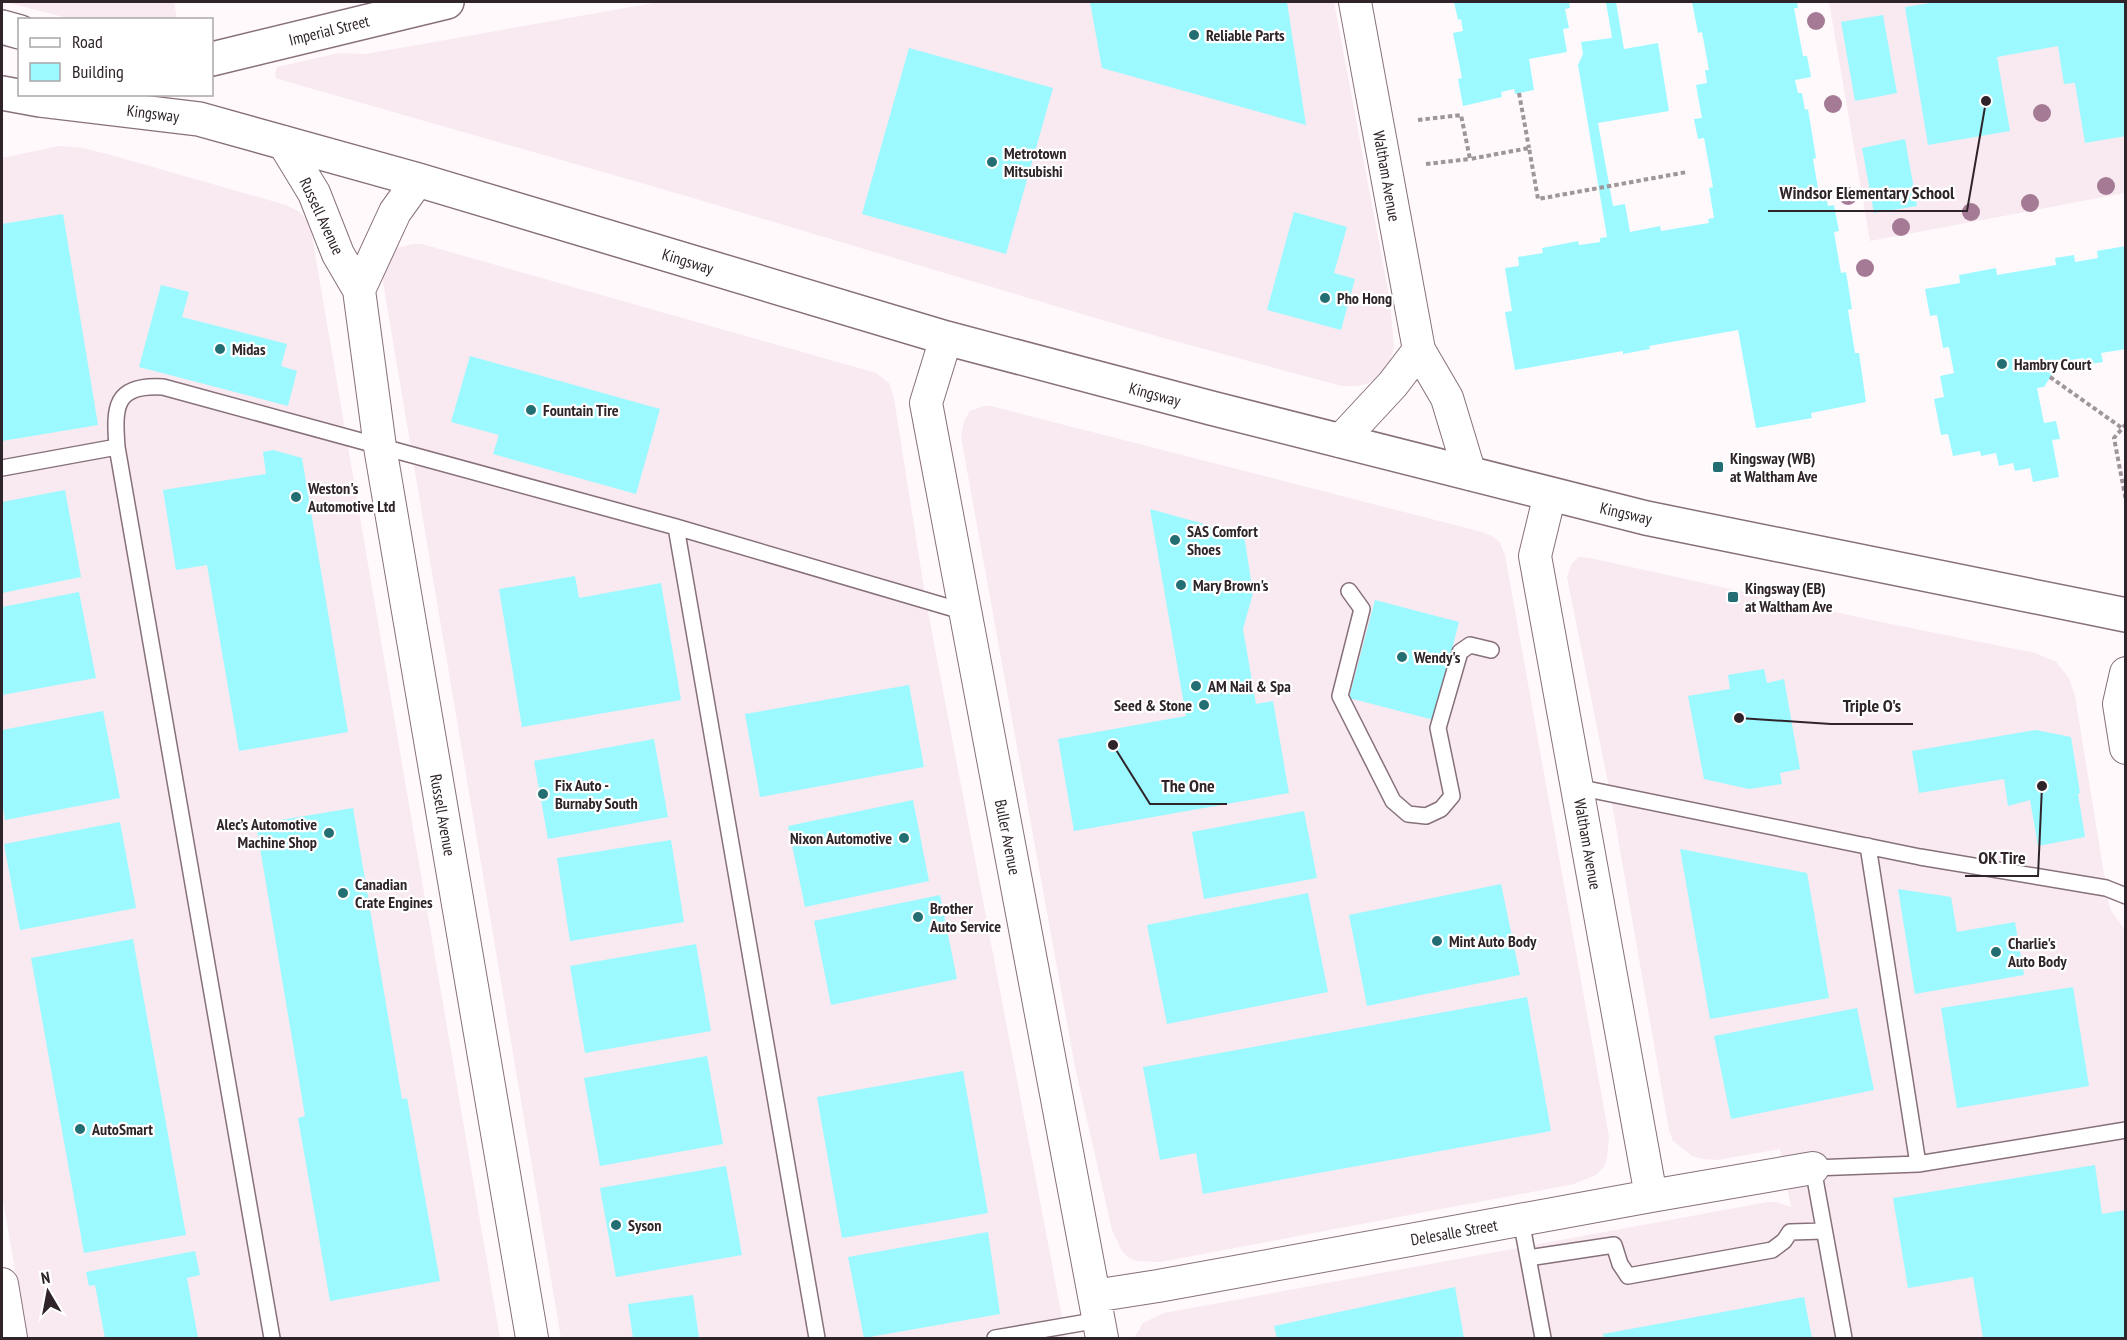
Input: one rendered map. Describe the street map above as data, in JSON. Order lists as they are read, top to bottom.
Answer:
{
  "streets": {
    "main road": ["Imperial Street", "Kingsway"],
    "street": [
      "Waltham Avenue",
      "Russell Avenue",
      "Buller Avenue",
      "Delesalle Street"
    ]
  },
  "crossings": [
    ["Kingsway", "Waltham Avenue"],
    ["Kingsway", "Russell Avenue"],
    ["Kingsway", "Buller Avenue"],
    ["Waltham Avenue", "Delesalle Street"],
    ["Buller Avenue", "Delesalle Street"]
  ],
  "places": {
    "other": [
      "Reliable Parts",
      "Windsor Elementary School",
      "Metrotown Mitsubishi",
      "Pho Hong",
      "Midas",
      "Hambry Court",
      "Fountain Tire",
      "Weston's Automotive Ltd",
      "SAS Comfort Shoes",
      "Mary Brown's",
      "Wendy's",
      "AM Nail & Spa",
      "Seed & Stone",
      "Triple O's",
      "The One",
      "OK Tire",
      "Fix Auto - Burnaby South",
      "Alec’s Automotive Machine Shop",
      "Nixon Automotive",
      "Canadian Crate Engines",
      "Brother Auto Service",
      "Mint Auto Body",
      "Charlie's Auto Body",
      "AutoSmart",
      "Syson"
    ],
    "transit": ["Kingsway (WB) at Waltham Ave", "Kingsway (EB) at Waltham Ave"]
  },
  "legend": ["Road", "Building"],
  "north": "top"
}
